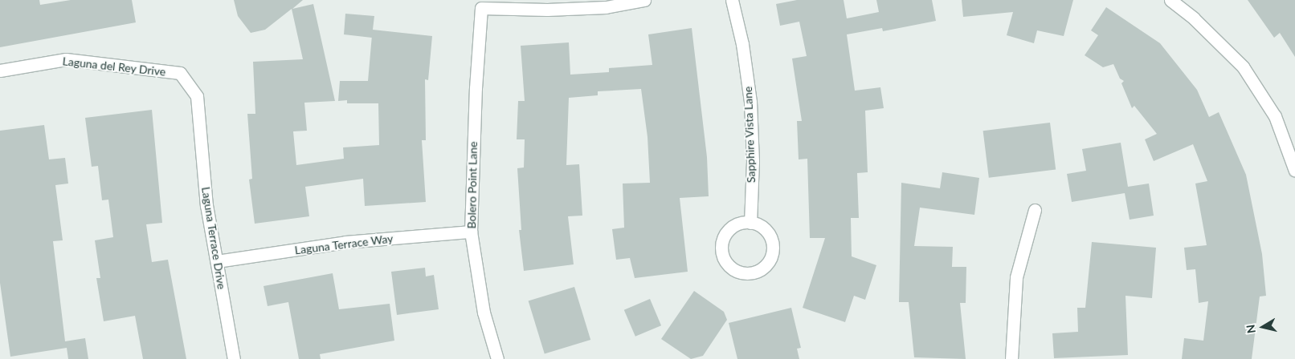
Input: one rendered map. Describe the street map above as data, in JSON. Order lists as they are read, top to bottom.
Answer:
{
  "streets": {
    "street": [
      "Laguna del Rey Drive",
      "Sapphire Vista Lane",
      "Bolero Point Lane",
      "Laguna Terrace Drive",
      "Laguna Terrace Way"
    ]
  },
  "crossings": [
    ["Laguna del Rey Drive", "Laguna Terrace Drive"],
    ["Bolero Point Lane", "Laguna Terrace Way"],
    ["Laguna Terrace Drive", "Laguna Terrace Way"]
  ],
  "north": "left"
}
